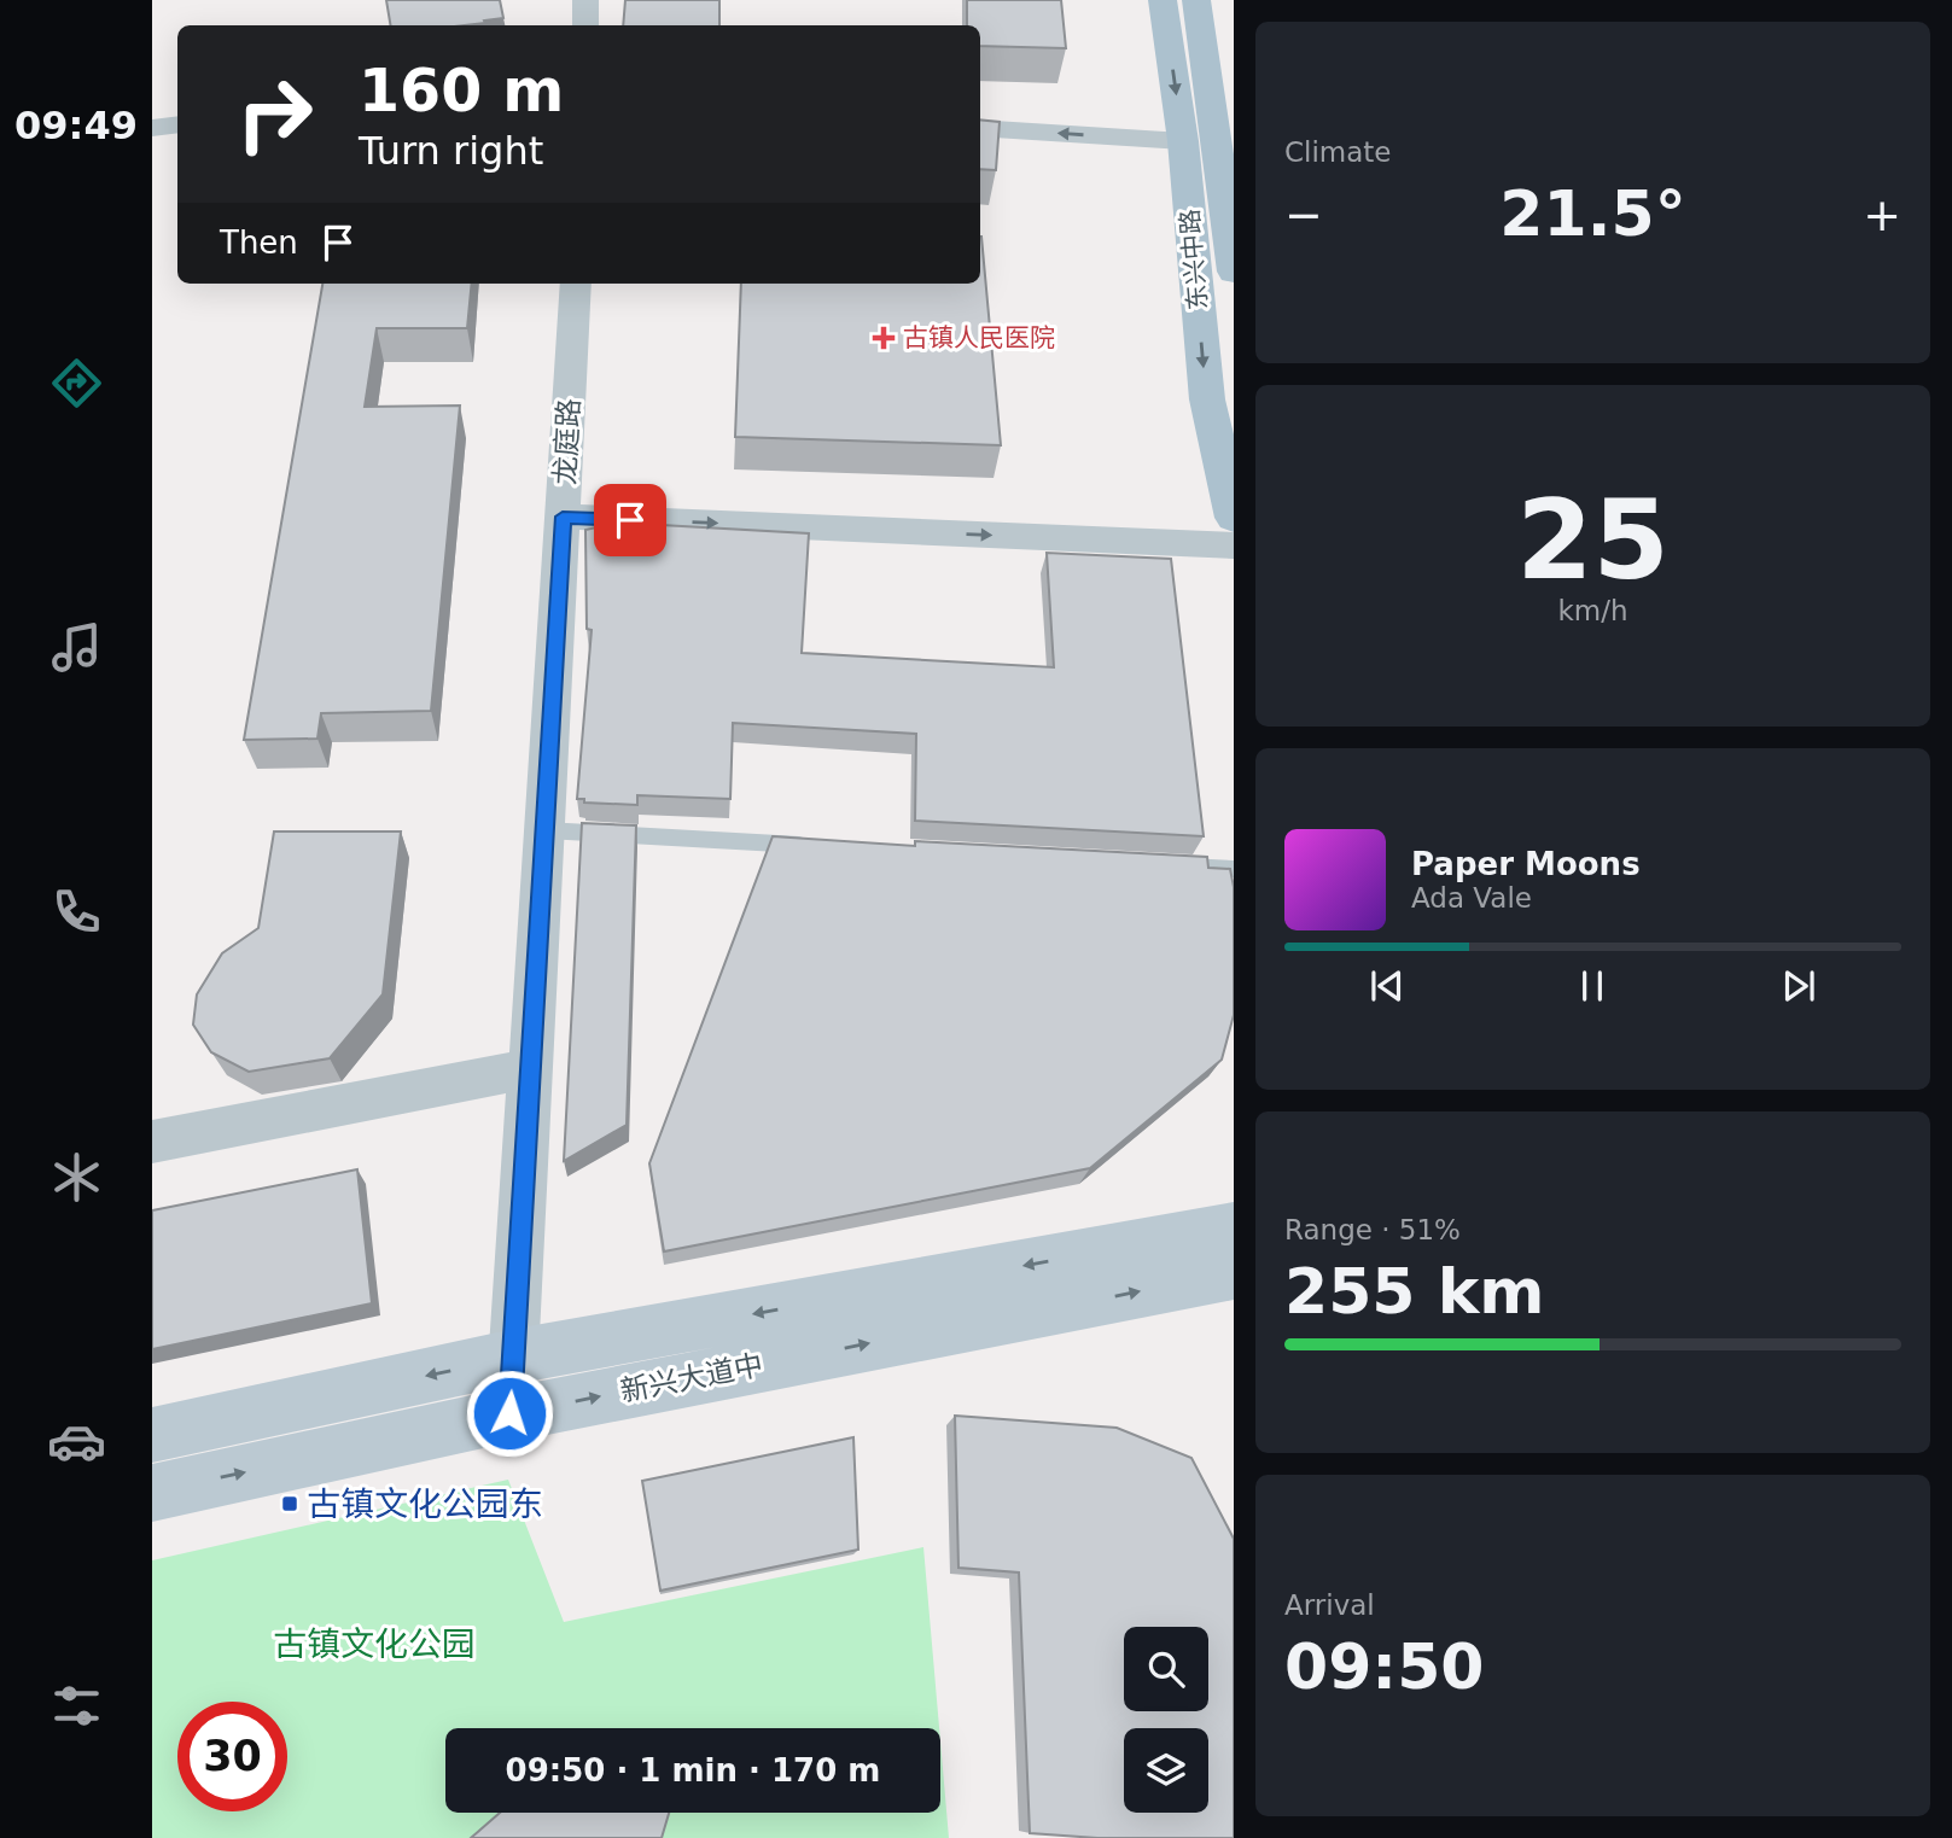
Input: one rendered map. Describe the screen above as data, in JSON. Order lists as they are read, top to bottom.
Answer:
{
  "streets": {
    "main road": ["东兴中路", "新兴大道中"],
    "street": ["龙庭路"]
  },
  "crossings": [
    ["龙庭路", "新兴大道中"]
  ],
  "parks": ["古镇文化公园"],
  "places": {
    "health": ["古镇人民医院"],
    "transit": ["古镇文化公园东"]
  },
  "page": {
    "tabs": "09:49",
    "tile": [
      "Climate",
      ["25", "km/h"],
      ["Range · 51%", "255 km"],
      ["Arrival", "09:50"]
    ],
    "turn": ["160 m", "Turn right"],
    "heat": ["−", "21.5°", "+"],
    "then": "Then",
    "song": ["Paper Moons", "Ada Vale"],
    "limit": "30",
    "trip": "09:50 · 1 min · 170 m"
  }
}
